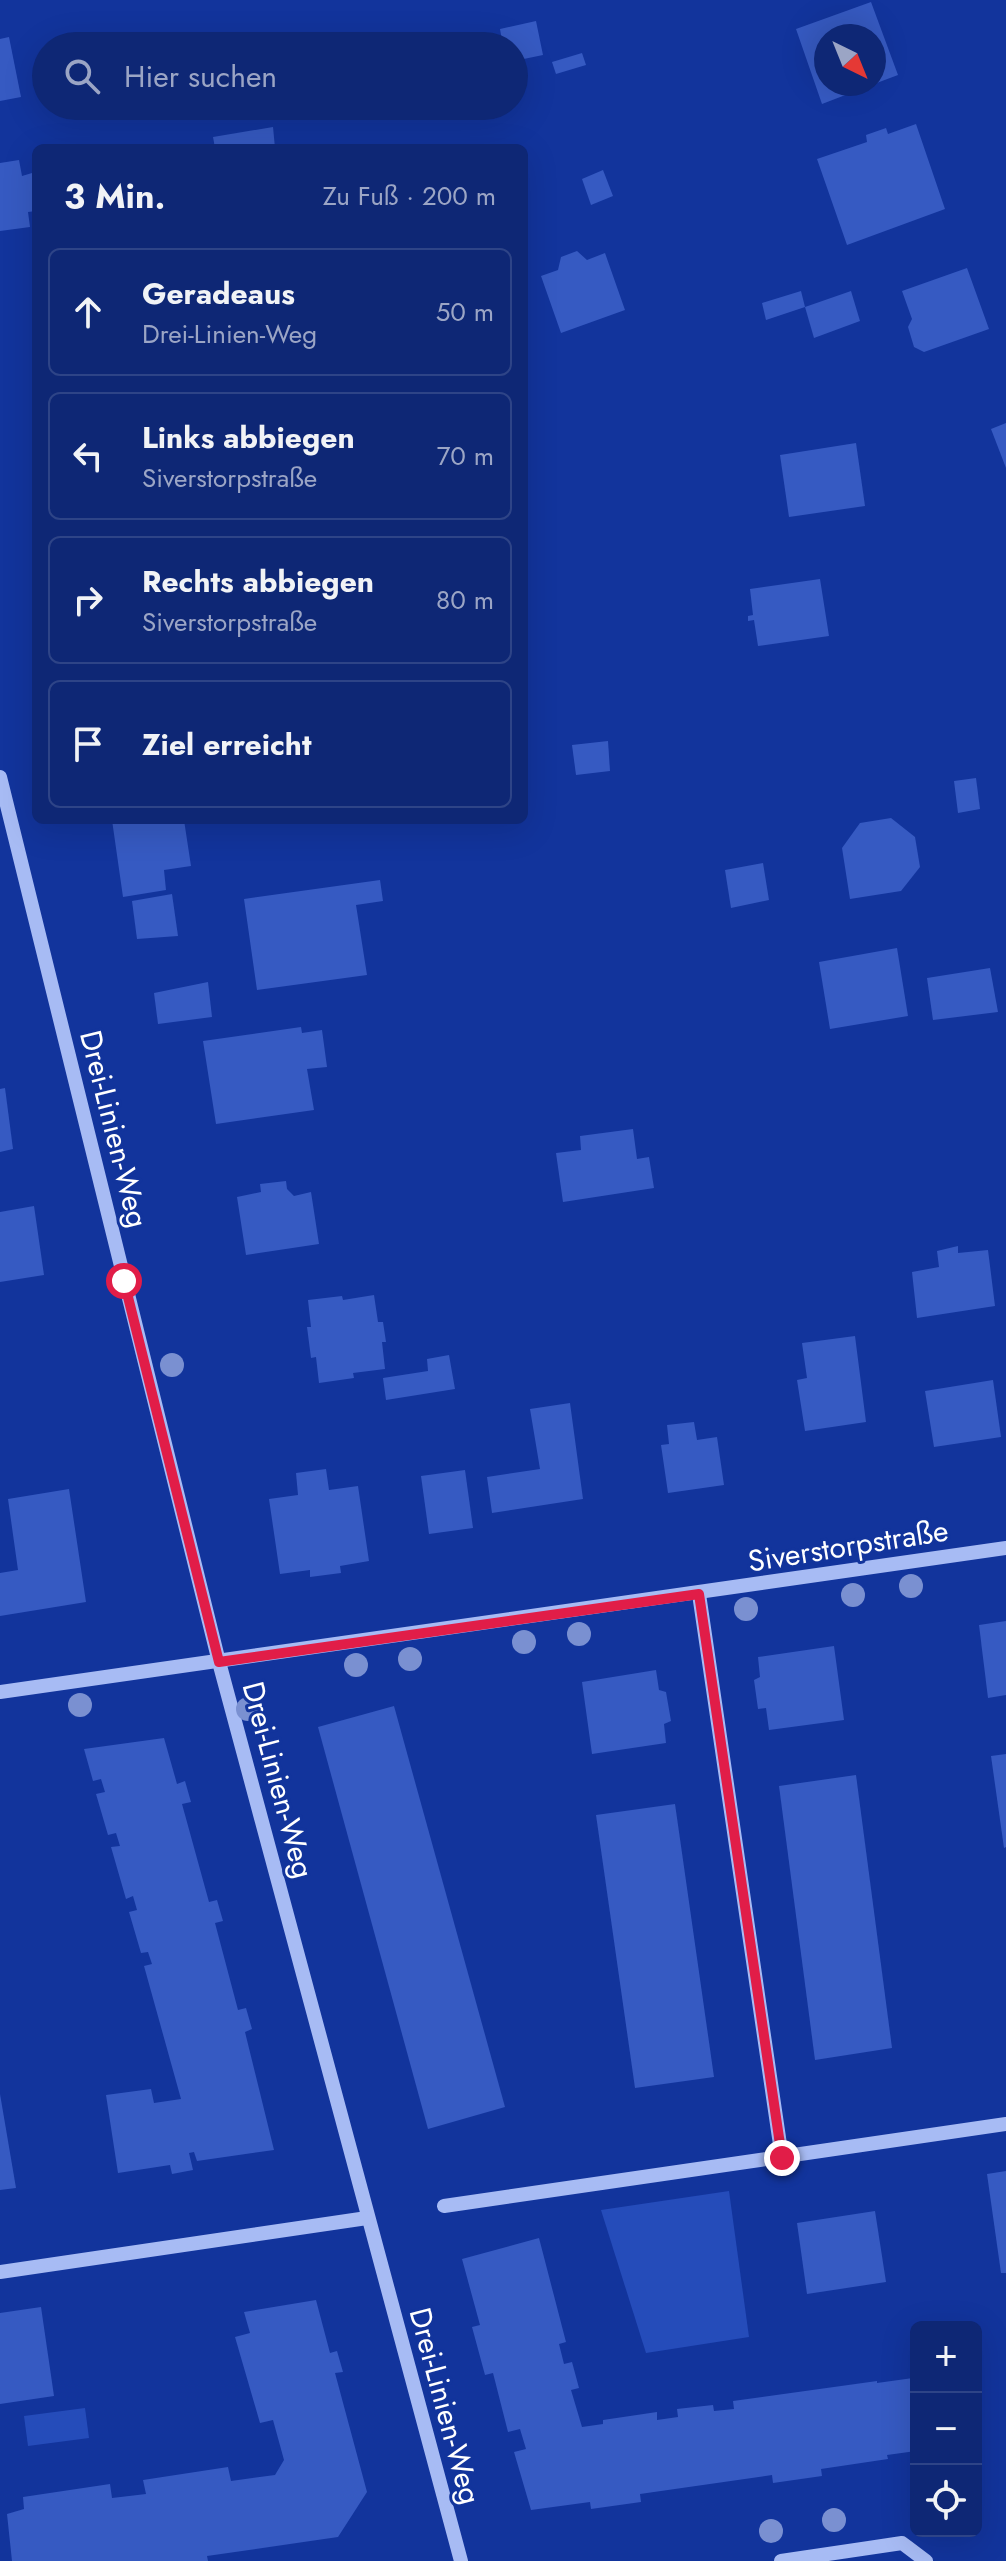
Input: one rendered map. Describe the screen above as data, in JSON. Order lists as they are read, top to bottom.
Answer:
{
  "streets": {
    "street": ["Drei-Linien-Weg", "Siverstorpstraße"]
  },
  "crossings": [
    ["Drei-Linien-Weg", "Siverstorpstraße"]
  ],
  "north": "bottom right",
  "page": {
    "search": "Hier suchen",
    "heading": ["3 Min.", "Zu Fuß · 200 m"],
    "list": [
      ["Geradeaus", "Drei-Linien-Weg", "50 m"],
      ["Links abbiegen", "Siverstorpstraße", "70 m"],
      ["Rechts abbiegen", "Siverstorpstraße", "80 m"],
      "Ziel erreicht"
    ],
    "map_buttons": ["+", "−"]
  }
}
